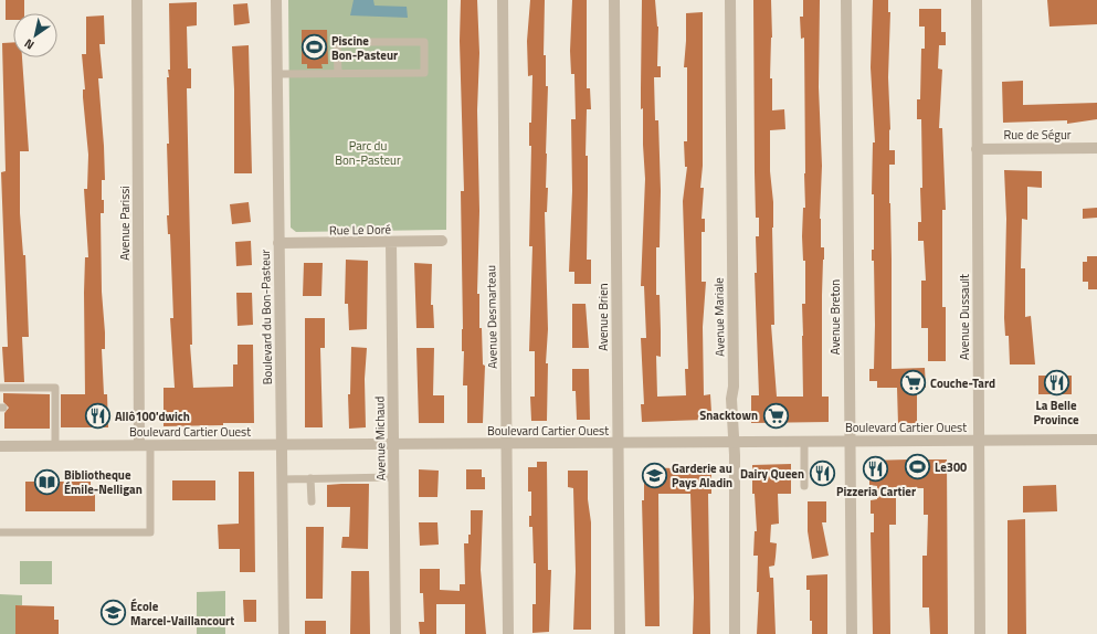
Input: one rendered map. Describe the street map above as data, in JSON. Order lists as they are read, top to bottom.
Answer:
{
  "streets": {
    "street": [
      "Rue de Ségur",
      "Avenue Parissi",
      "Rue Le Doré",
      "Boulevard du Bon-Pasteur",
      "Avenue Desmarteau",
      "Avenue Brien",
      "Avenue Mariale",
      "Avenue Breton",
      "Avenue Dussault",
      "Boulevard Cartier Ouest",
      "Avenue Michaud"
    ]
  },
  "crossings": [
    ["Rue de Ségur", "Avenue Dussault"],
    ["Avenue Parissi", "Boulevard Cartier Ouest"],
    ["Rue Le Doré", "Boulevard du Bon-Pasteur"],
    ["Rue Le Doré", "Avenue Michaud"],
    ["Boulevard du Bon-Pasteur", "Boulevard Cartier Ouest"],
    ["Avenue Desmarteau", "Boulevard Cartier Ouest"],
    ["Avenue Brien", "Boulevard Cartier Ouest"],
    ["Avenue Mariale", "Boulevard Cartier Ouest"],
    ["Avenue Breton", "Boulevard Cartier Ouest"],
    ["Avenue Dussault", "Boulevard Cartier Ouest"],
    ["Boulevard Cartier Ouest", "Avenue Michaud"]
  ],
  "parks": ["Parc du Bon-Pasteur"],
  "places": {
    "sports": ["Piscine Bon-Pasteur", "Le300"],
    "supermarket": ["Couche-Tard", "Snacktown"],
    "restaurant": [
      "La Belle Province",
      "Allô100'dwich",
      "Pizzeria Cartier",
      "Dairy Queen"
    ],
    "school or university": ["Garderie au Pays Aladin", "École Marcel-Vaillancourt"],
    "library": ["Bibliotheque Émile-Nelligan"]
  },
  "north": "bottom left"
}
